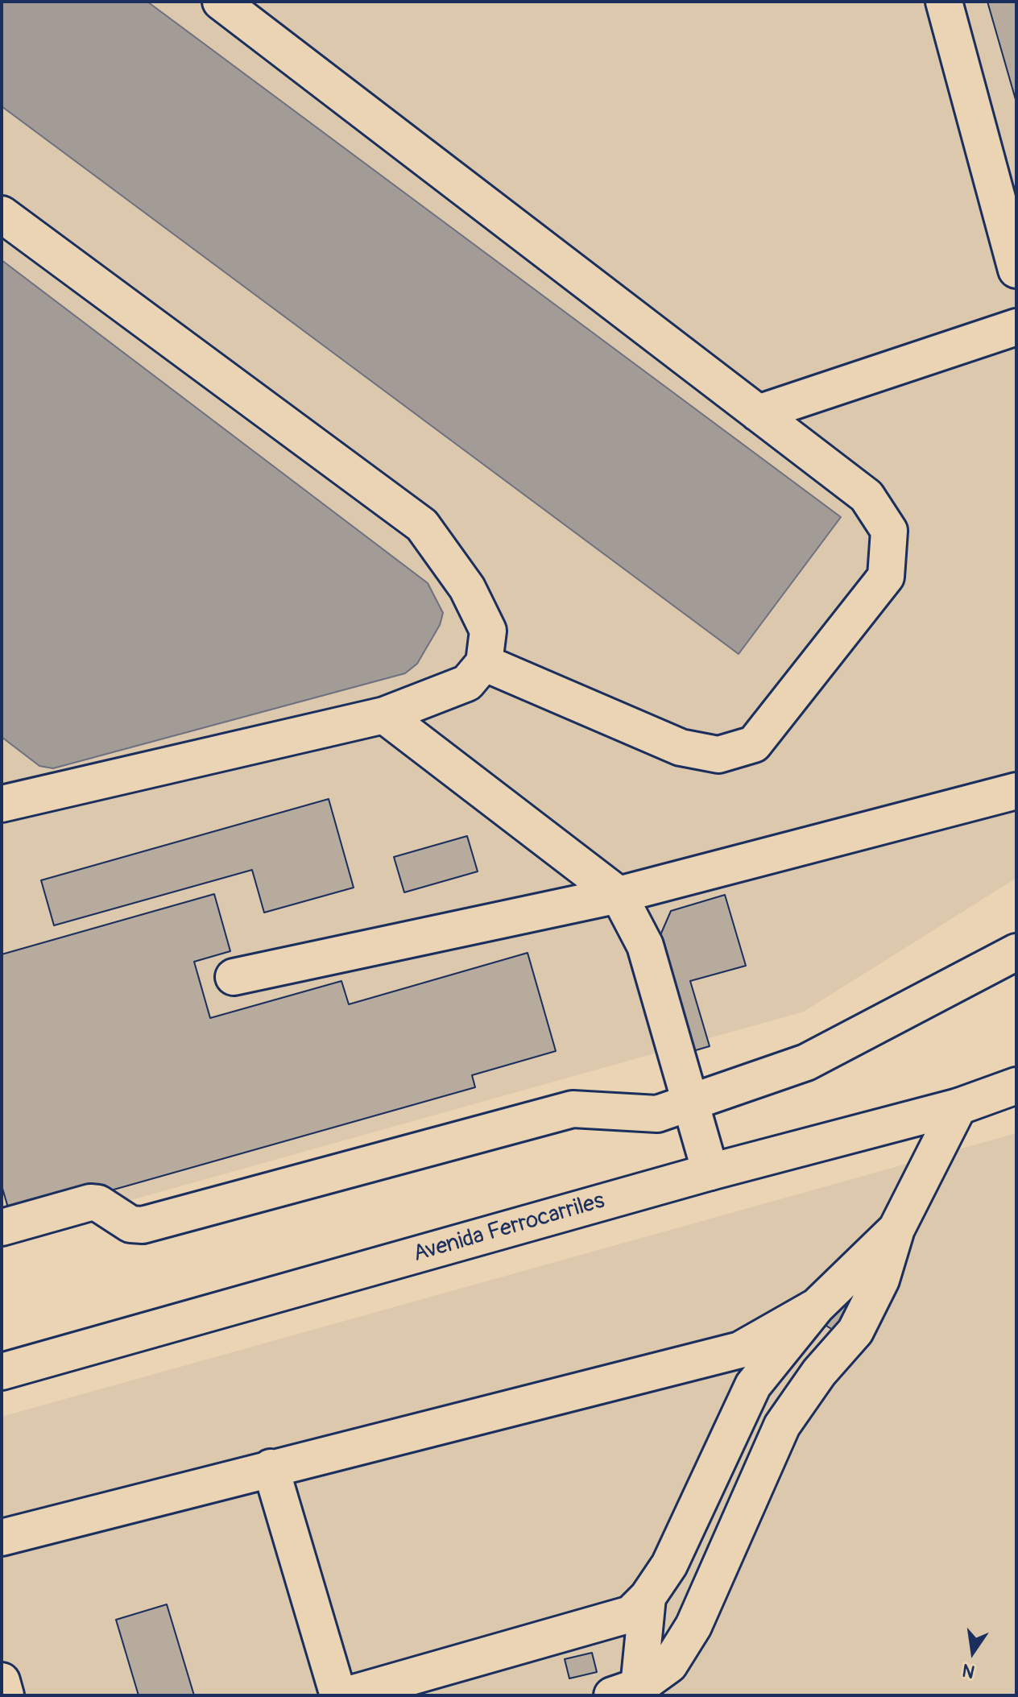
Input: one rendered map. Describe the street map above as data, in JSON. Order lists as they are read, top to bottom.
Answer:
{
  "streets": {
    "main road": ["Avenida Ferrocarriles"]
  },
  "north": "bottom"
}
